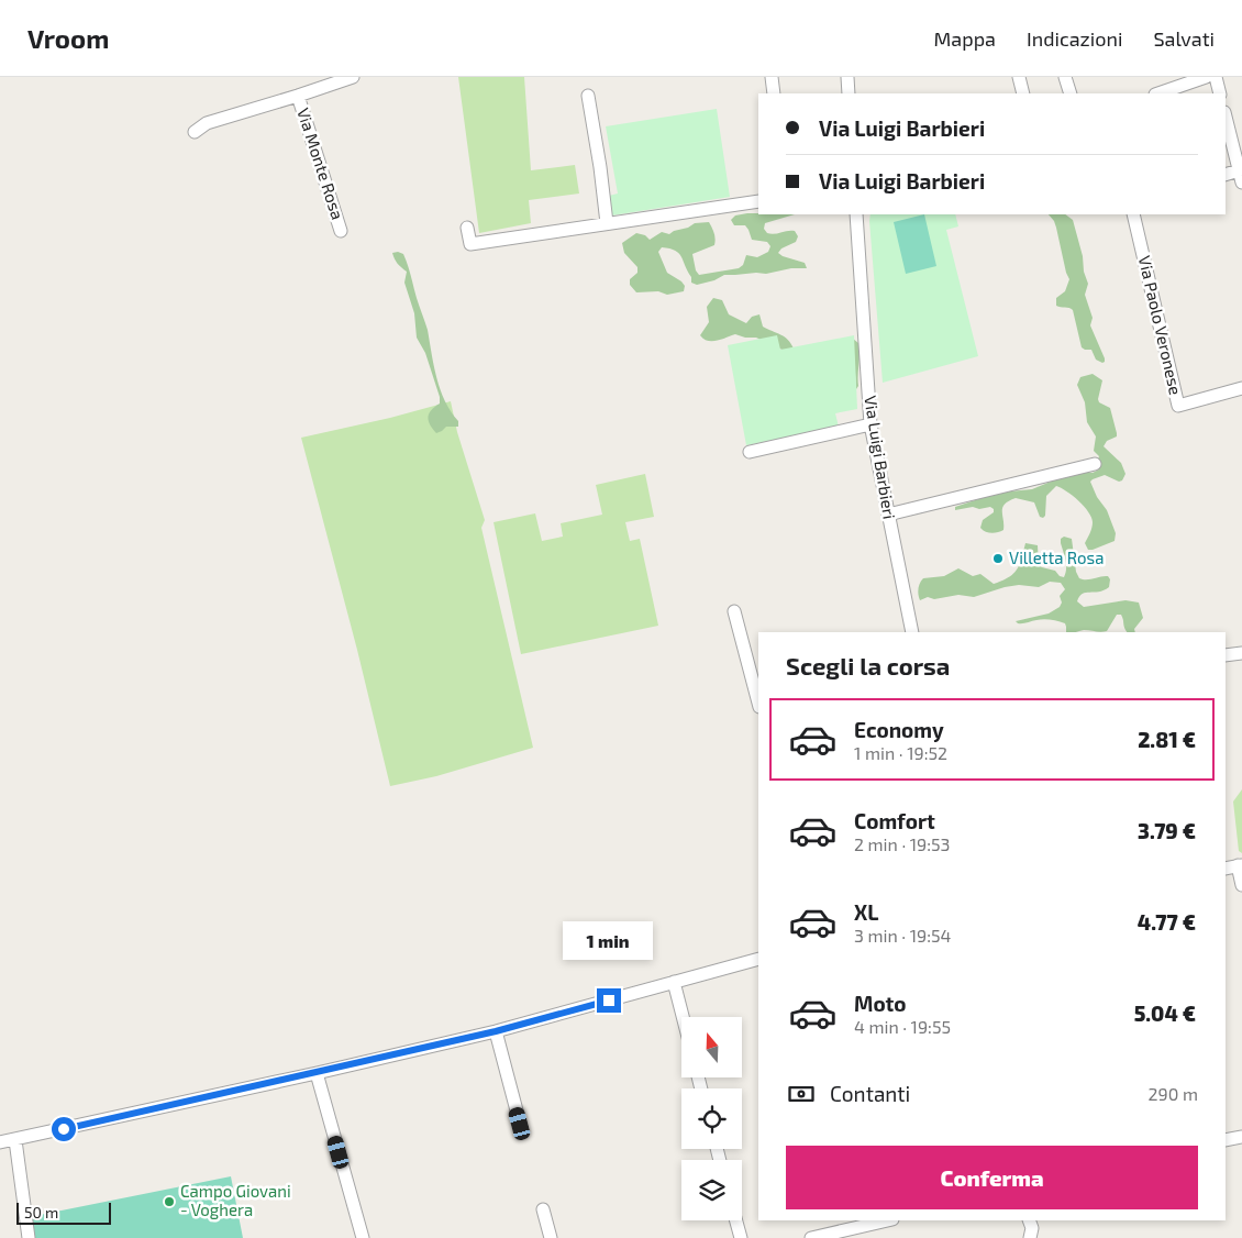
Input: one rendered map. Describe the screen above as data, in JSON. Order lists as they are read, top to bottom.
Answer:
{
  "streets": {
    "street": ["Via Monte Rosa", "Via Paolo Veronese", "Via Luigi Barbieri"]
  },
  "places": ["Villetta Rosa", "Campo Giovani - Voghera"],
  "scale_bar": "50 m",
  "north": "top",
  "page": {
    "header": "Vroom",
    "nav": ["Mappa", "Indicazioni", "Salvati"],
    "banner": ["Via Luigi Barbieri", "Via Luigi Barbieri"],
    "heading": "Scegli la corsa",
    "list": [
      {
        "name": "Economy",
        "note": "1 min · 19:52",
        "value": "2.81 €"
      },
      {
        "name": "Comfort",
        "note": "2 min · 19:53",
        "value": "3.79 €"
      },
      {
        "name": "XL",
        "note": "3 min · 19:54",
        "value": "4.77 €"
      },
      {
        "name": "Moto",
        "note": "4 min · 19:55",
        "value": "5.04 €"
      }
    ],
    "bubble": "1 min",
    "pay": ["Contanti", "290 m"],
    "buttons": "Conferma",
    "scale": "50 m"
  }
}
